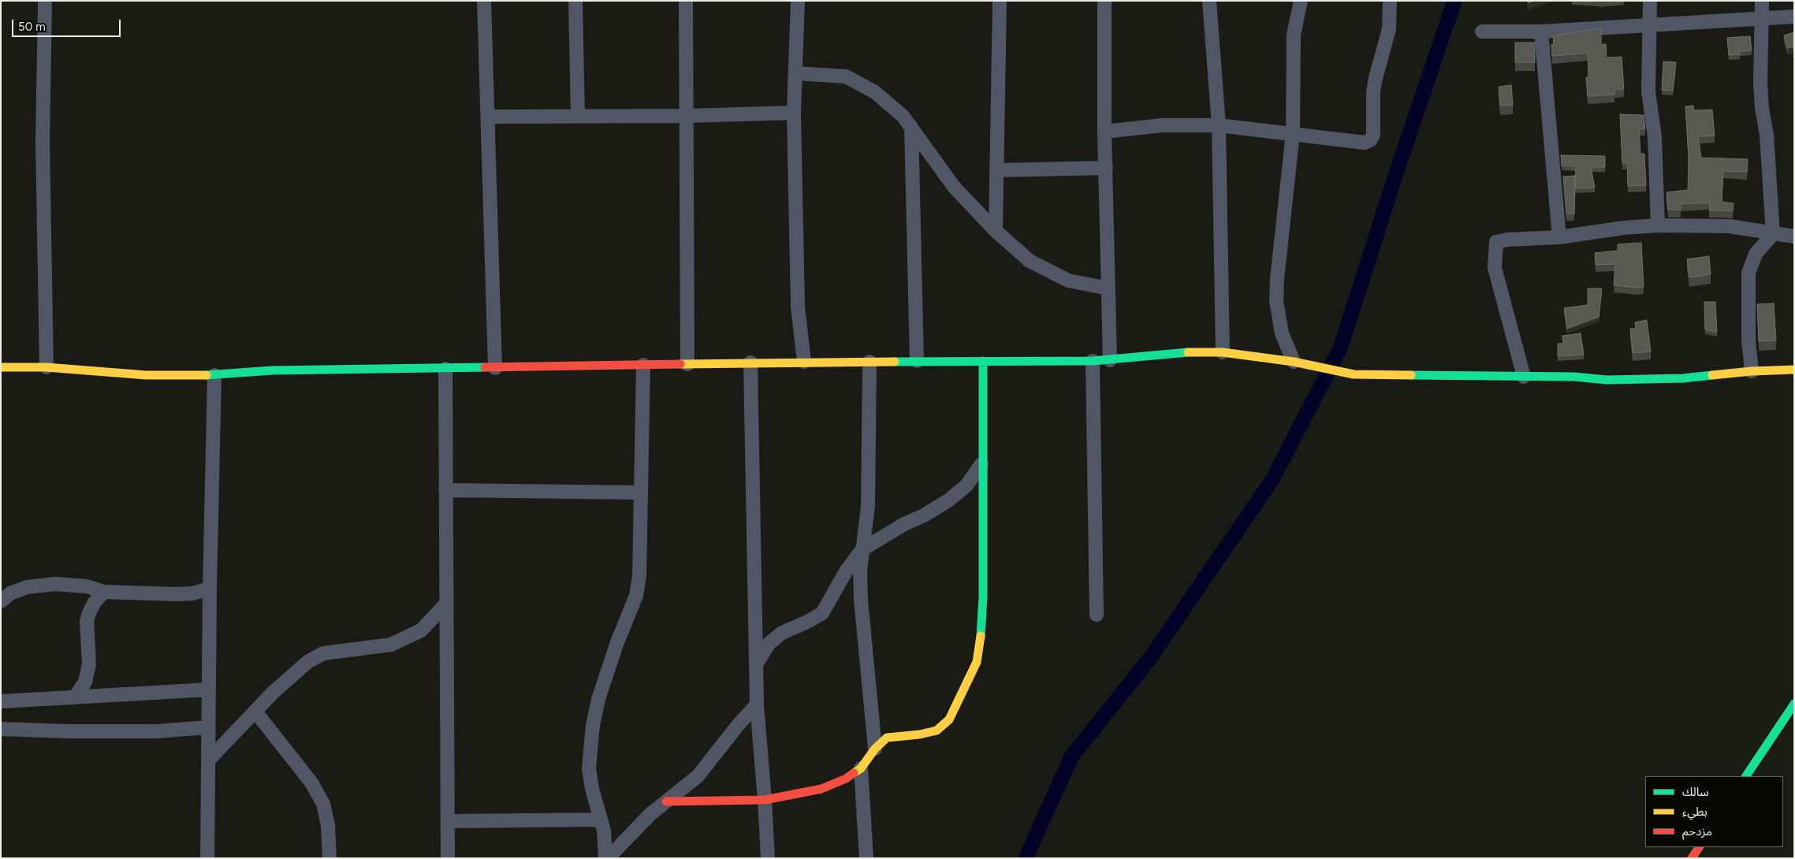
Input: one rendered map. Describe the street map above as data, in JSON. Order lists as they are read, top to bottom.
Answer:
{
  "legend": ["سالك", "بطيء", "مزدحم"],
  "scale_bar": "50 m"
}
